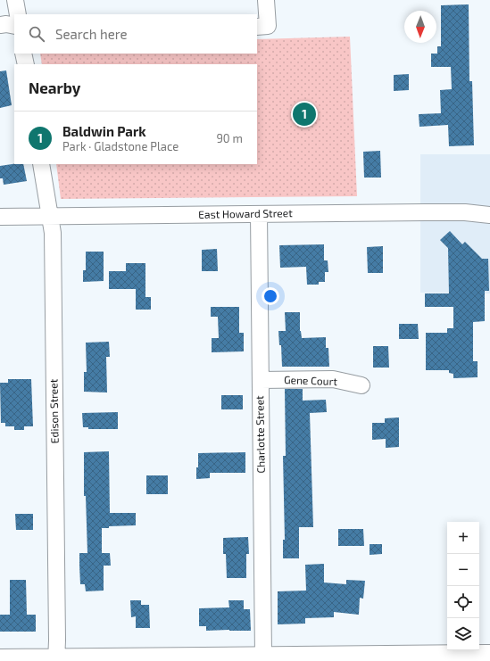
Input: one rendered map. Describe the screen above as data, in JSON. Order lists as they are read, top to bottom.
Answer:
{
  "streets": {
    "street": [
      "East Howard Street",
      "Gene Court",
      "Edison Street",
      "Charlotte Street"
    ]
  },
  "crossings": [
    ["East Howard Street", "Edison Street"],
    ["East Howard Street", "Charlotte Street"],
    ["Gene Court", "Charlotte Street"]
  ],
  "north": "bottom",
  "page": {
    "search": "Search here",
    "heading": "Nearby",
    "pins": "1",
    "list": [
      {
        "mark": "1",
        "name": "Baldwin Park",
        "note": "Park · Gladstone Place",
        "value": "90 m"
      }
    ],
    "map_buttons": ["+", "−"]
  }
}
